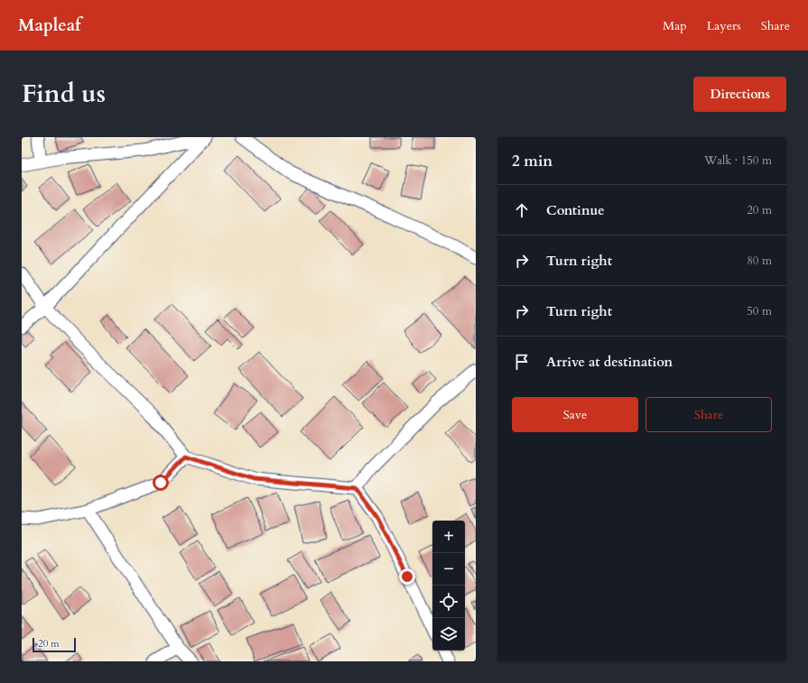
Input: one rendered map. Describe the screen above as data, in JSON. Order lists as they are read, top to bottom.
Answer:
{
  "scale_bar": "20 m",
  "page": {
    "header": "Mapleaf",
    "nav": ["Map", "Layers", "Share"],
    "title": "Find us",
    "buttons": [
      "Directions",
      ["Save", "Share"]
    ],
    "heading": ["2 min", "Walk · 150 m"],
    "list": [
      ["Continue", "20 m"],
      ["Turn right", "80 m"],
      ["Turn right", "50 m"],
      "Arrive at destination"
    ],
    "map_buttons": ["+", "−"],
    "scale": "20 m"
  }
}
